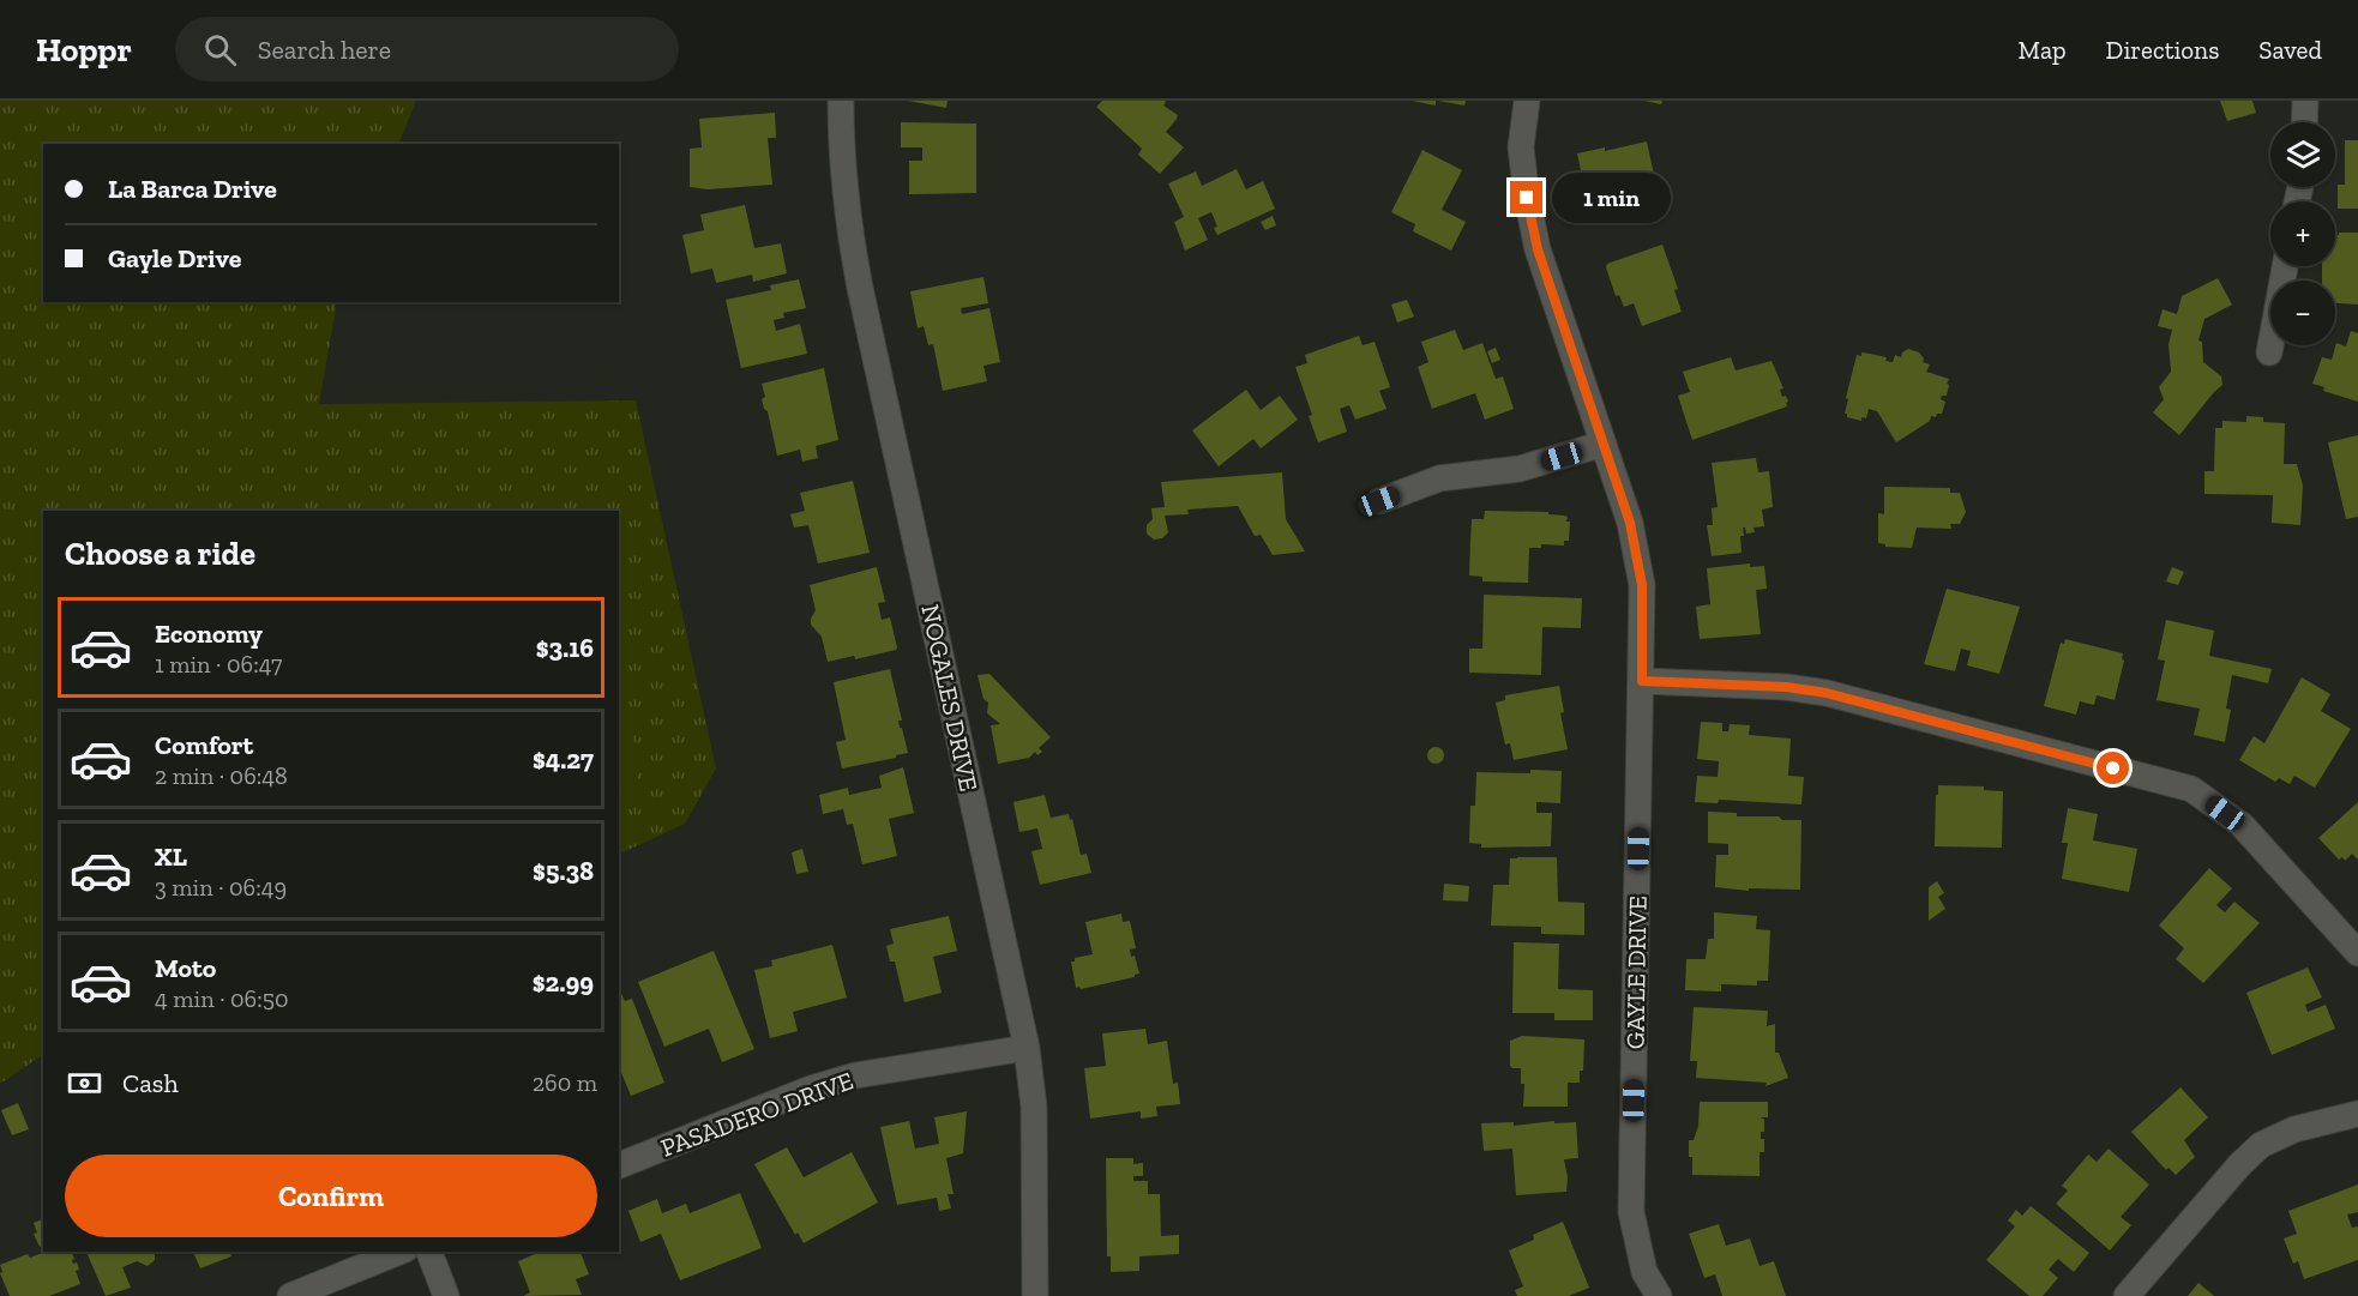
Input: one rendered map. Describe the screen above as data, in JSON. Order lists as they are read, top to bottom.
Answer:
{
  "streets": {
    "street": ["NOGALES DRIVE", "GAYLE DRIVE", "PASADERO DRIVE"]
  },
  "crossings": [
    ["NOGALES DRIVE", "PASADERO DRIVE"]
  ],
  "page": {
    "header": "Hoppr",
    "search": "Search here",
    "nav": ["Map", "Directions", "Saved"],
    "map_buttons": ["+", "−"],
    "banner": ["La Barca Drive", "Gayle Drive"],
    "bubble": "1 min",
    "heading": "Choose a ride",
    "list": [
      {
        "name": "Economy",
        "note": "1 min · 06:47",
        "value": "$3.16"
      },
      {
        "name": "Comfort",
        "note": "2 min · 06:48",
        "value": "$4.27"
      },
      {
        "name": "XL",
        "note": "3 min · 06:49",
        "value": "$5.38"
      },
      {
        "name": "Moto",
        "note": "4 min · 06:50",
        "value": "$2.99"
      }
    ],
    "pay": ["Cash", "260 m"],
    "buttons": "Confirm"
  }
}
